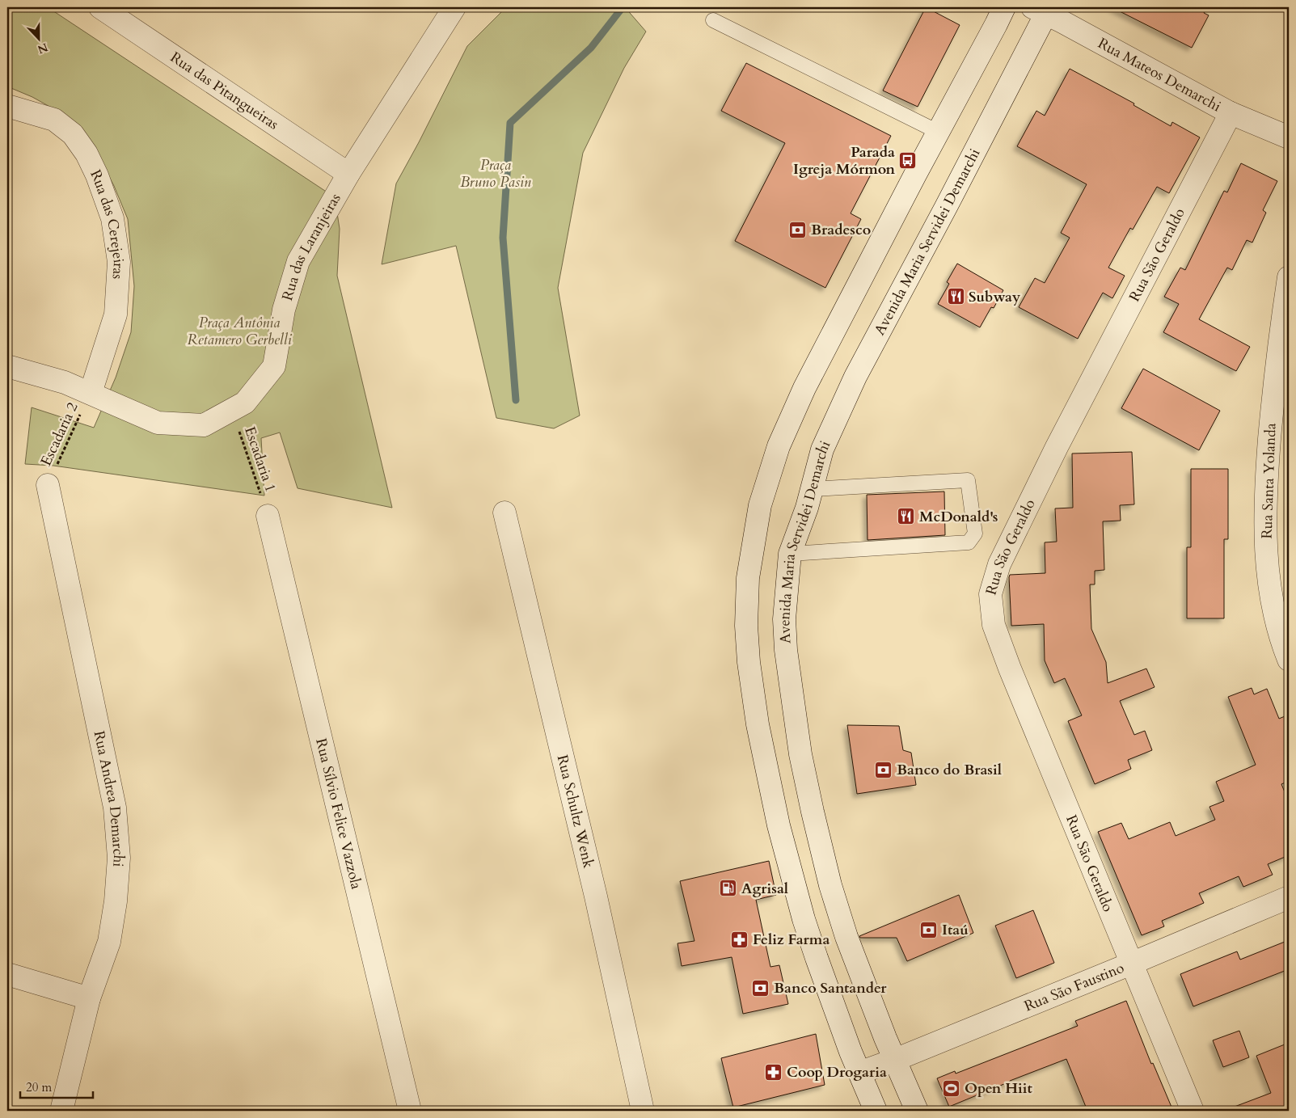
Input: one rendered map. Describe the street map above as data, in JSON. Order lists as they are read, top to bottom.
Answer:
{
  "streets": {
    "street": [
      "Rua Mateos Demarchi",
      "Rua das Pitangueiras",
      "Rua das Cerejeiras",
      "Avenida Maria Servidei Demarchi",
      "Rua das Laranjeiras",
      "Rua São Geraldo",
      "Rua Santa Yolanda",
      "Rua Andrea Demarchi",
      "Rua Schultz Wenk",
      "Rua Sílvio Felice Vazzola",
      "Rua São Faustino"
    ],
    "path": ["Escadaria 2", "Escadaria 1"]
  },
  "crossings": [
    ["Rua Mateos Demarchi", "Avenida Maria Servidei Demarchi"],
    ["Rua Mateos Demarchi", "Rua São Geraldo"],
    ["Rua das Pitangueiras", "Rua das Laranjeiras"],
    ["Rua das Cerejeiras", "Rua das Laranjeiras"],
    ["Rua das Cerejeiras", "Escadaria 2"],
    ["Avenida Maria Servidei Demarchi", "Rua São Faustino"],
    ["Rua das Laranjeiras", "Escadaria 2"],
    ["Rua das Laranjeiras", "Escadaria 1"],
    ["Rua São Geraldo", "Rua São Faustino"],
    ["Escadaria 2", "Rua Andrea Demarchi"],
    ["Escadaria 1", "Rua Sílvio Felice Vazzola"]
  ],
  "parks": ["Praça Bruno Pasin", "Praça Antônia Retamero Gerbelli"],
  "places": {
    "bus stop": ["Parada Igreja Mórmon"],
    "bank": [
      "Bradesco",
      "Banco do Brasil",
      "Itaú",
      "Banco Santander"
    ],
    "restaurant": ["Subway", "McDonald's"],
    "fuel station": ["Agrisal"],
    "pharmacy": ["Feliz Farma", "Coop Drogaria"],
    "sports": ["Open Hiit"]
  },
  "scale_bar": "20 m",
  "north": "bottom"
}
